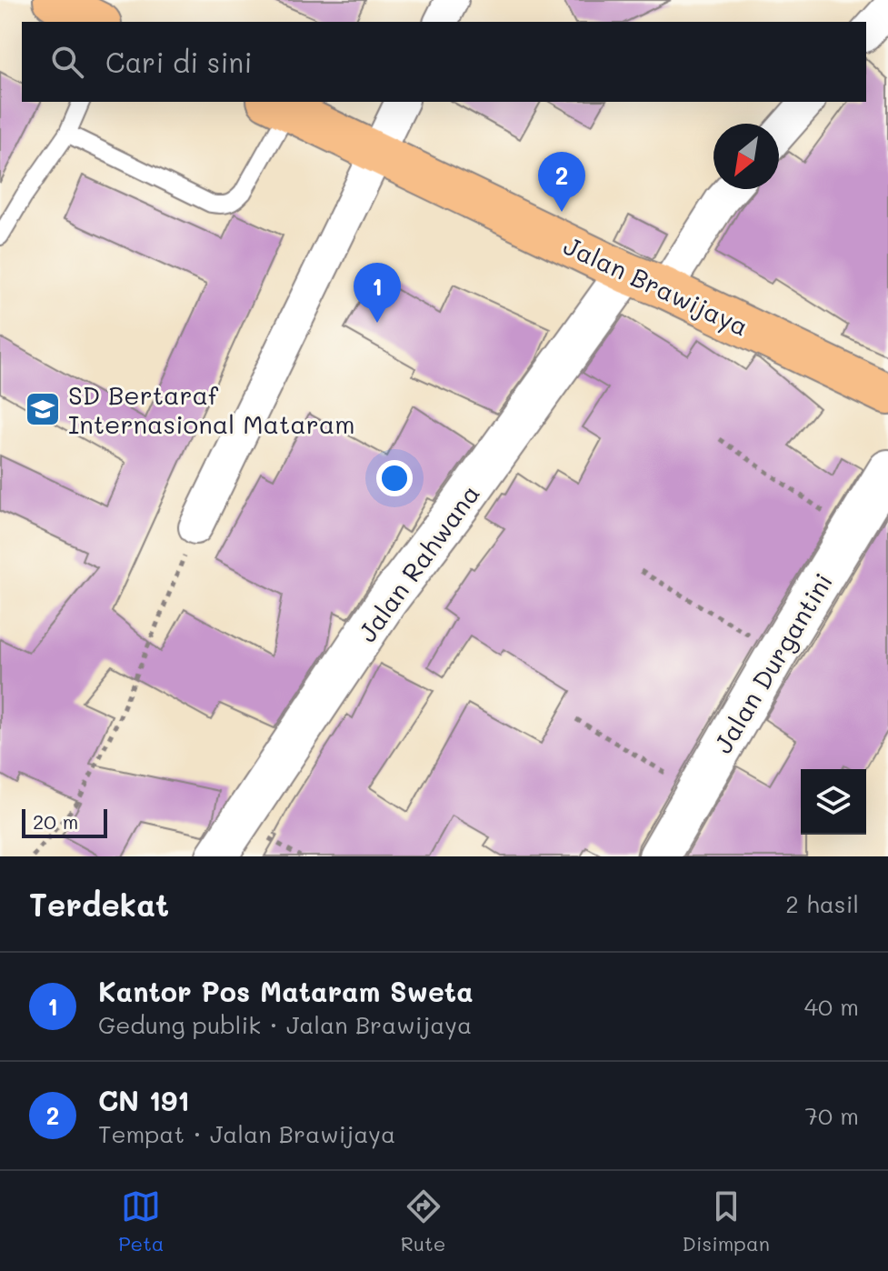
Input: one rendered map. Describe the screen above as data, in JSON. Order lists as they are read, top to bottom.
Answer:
{
  "streets": {
    "main road": ["Jalan Brawijaya"],
    "street": ["Jalan Rahwana", "Jalan Durgantini"]
  },
  "crossings": [
    ["Jalan Brawijaya", "Jalan Rahwana"]
  ],
  "places": {
    "school or university": ["SD Bertaraf Internasional Mataram"]
  },
  "scale_bar": "20 m",
  "north": "bottom left",
  "page": {
    "search": "Cari di sini",
    "pins": ["2", "1"],
    "scale": "20 m",
    "heading": ["Terdekat", "2 hasil"],
    "list": [
      {
        "mark": "1",
        "name": "Kantor Pos Mataram Sweta",
        "note": "Gedung publik · Jalan Brawijaya",
        "value": "40 m"
      },
      {
        "mark": "2",
        "name": "CN 191",
        "note": "Tempat · Jalan Brawijaya",
        "value": "70 m"
      }
    ],
    "nav": ["Peta", "Rute", "Disimpan"]
  }
}
